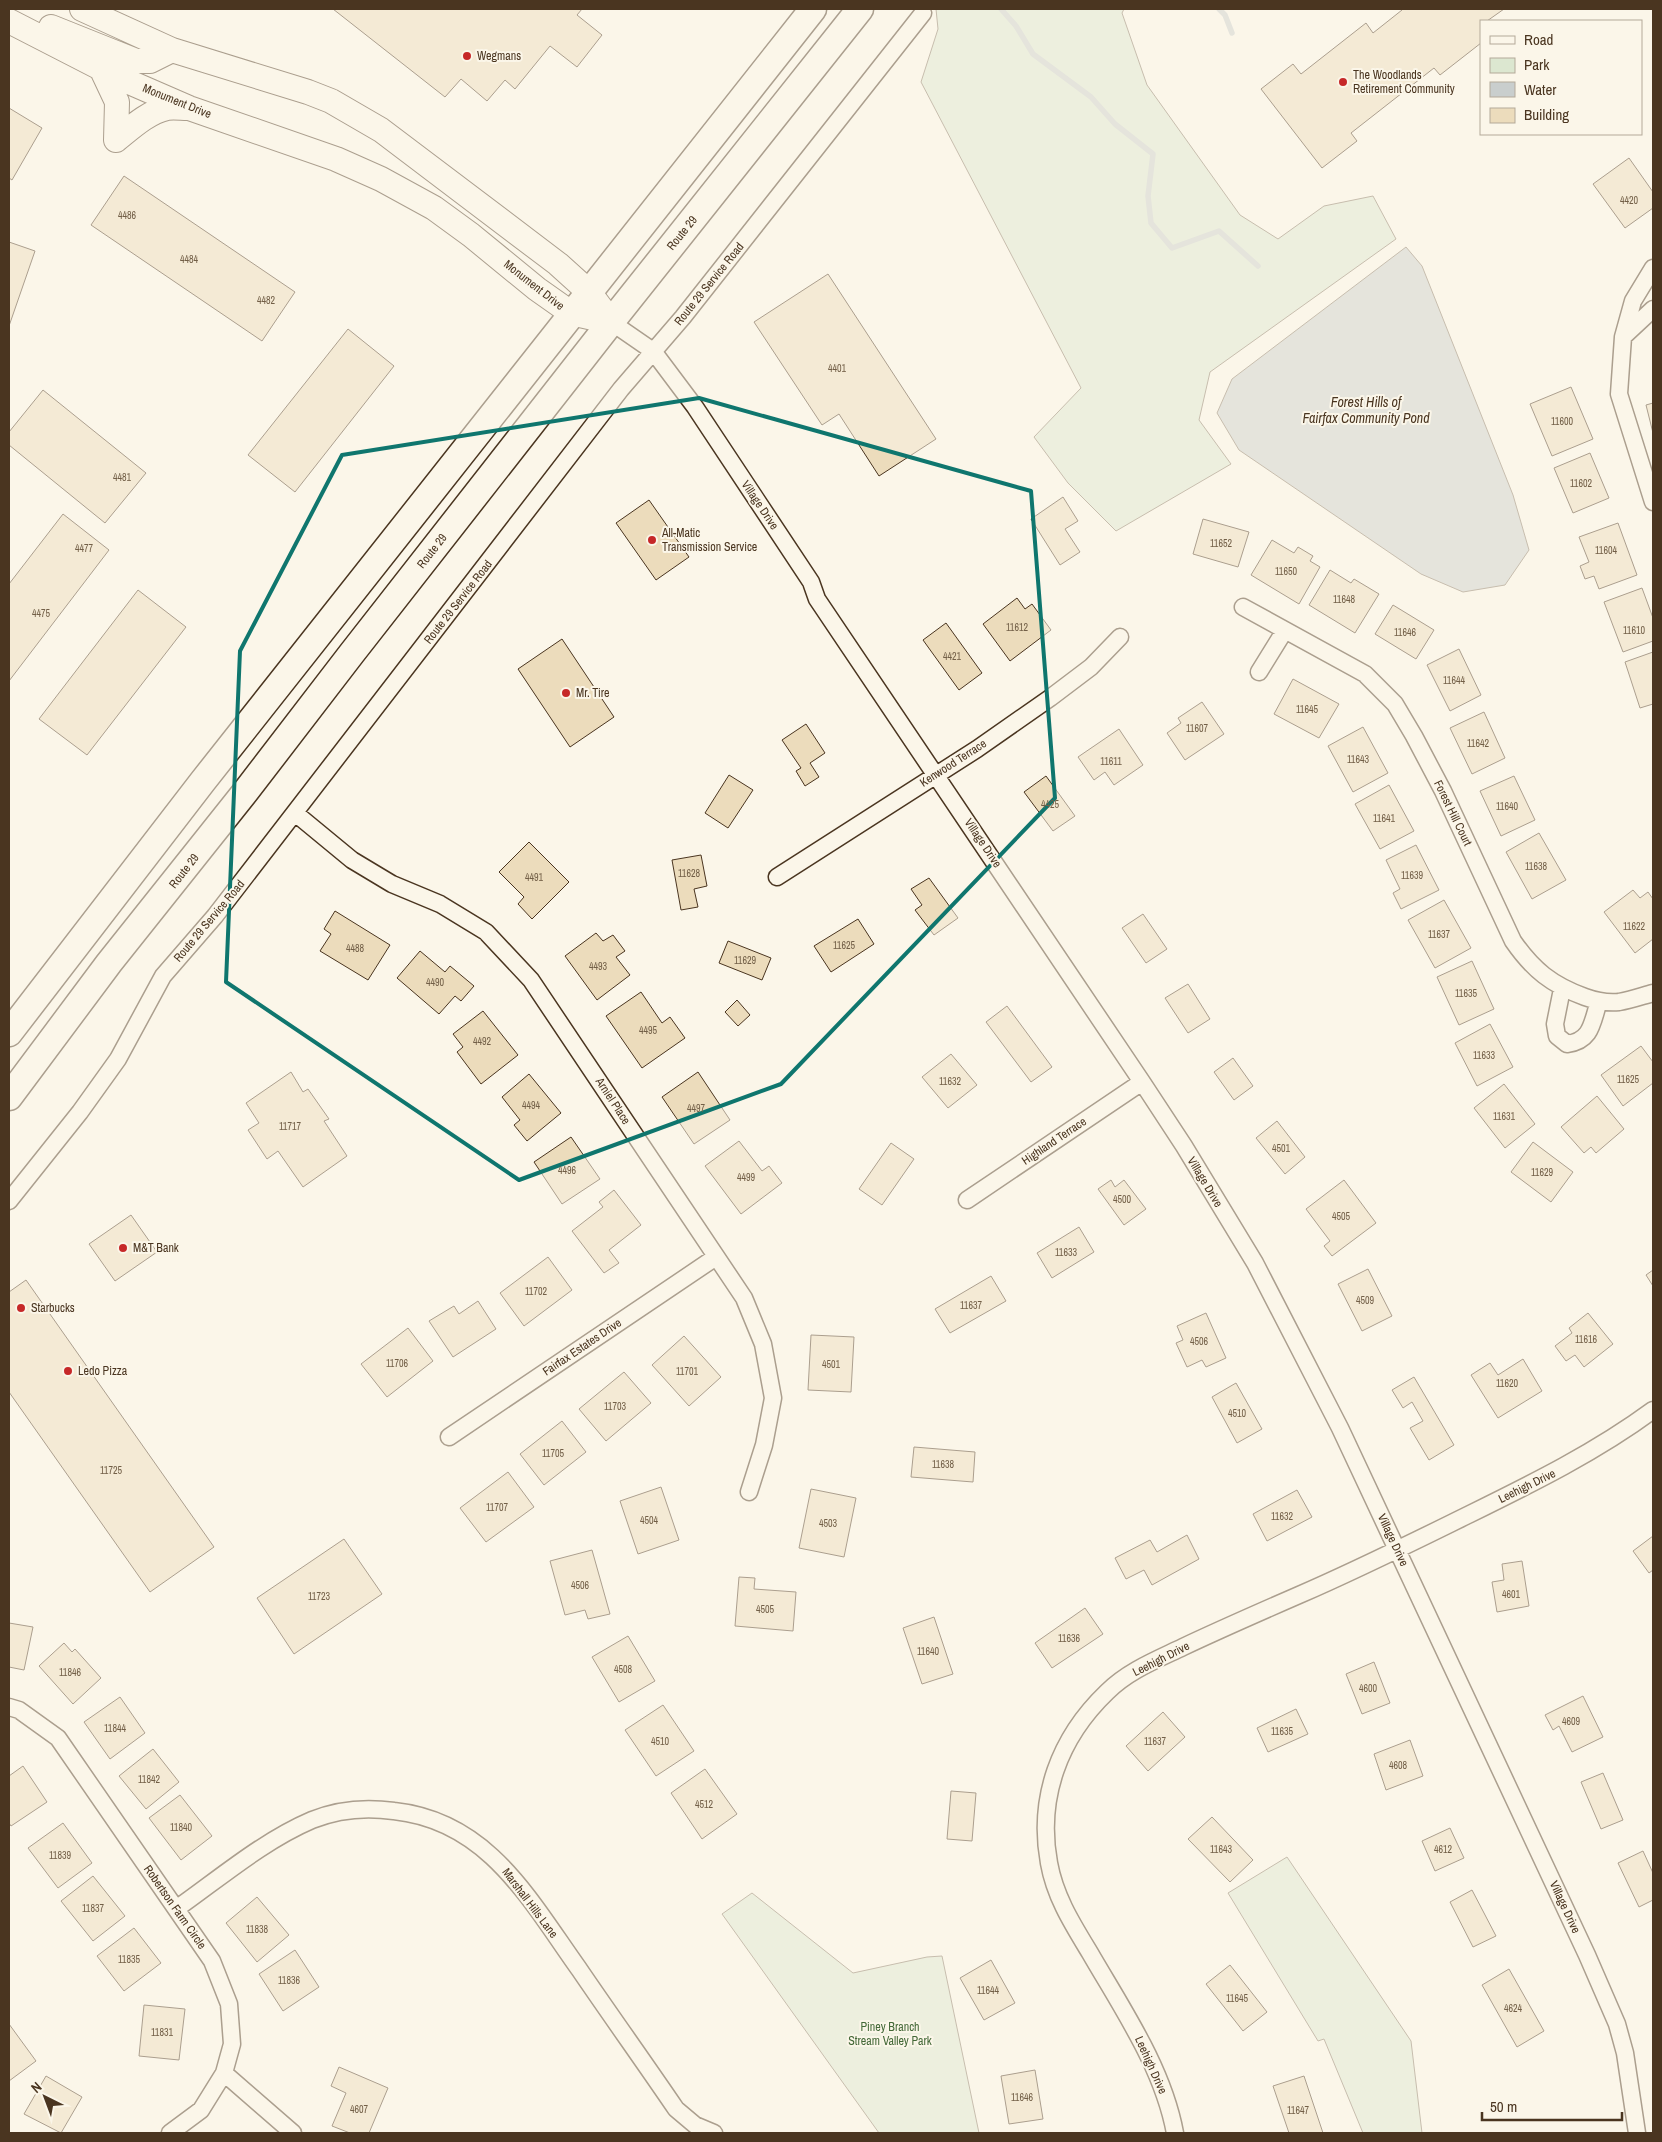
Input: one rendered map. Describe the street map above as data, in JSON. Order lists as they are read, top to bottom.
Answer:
{
  "streets": {
    "main road": ["Monument Drive", "Route 29"],
    "street": [
      "Route 29 Service Road",
      "Village Drive",
      "Kenwood Terrace",
      "Forest Hill Court",
      "Arniel Place",
      "Highland Terrace",
      "Fairfax Estates Drive",
      "Leehigh Drive",
      "Marshall Hills Lane",
      "Robertson Farm Circle"
    ]
  },
  "crossings": [
    ["Monument Drive", "Route 29"],
    ["Monument Drive", "Village Drive"],
    ["Route 29", "Village Drive"],
    ["Route 29 Service Road", "Village Drive"],
    ["Route 29 Service Road", "Arniel Place"],
    ["Village Drive", "Kenwood Terrace"],
    ["Village Drive", "Highland Terrace"],
    ["Village Drive", "Leehigh Drive"],
    ["Arniel Place", "Fairfax Estates Drive"],
    ["Marshall Hills Lane", "Robertson Farm Circle"]
  ],
  "water": ["Forest Hills of Fairfax Community Pond"],
  "parks": ["Piney Branch Stream Valley Park"],
  "places": [
    "Wegmans",
    "The Woodlands Retirement Community",
    "All-Matic Transmission Service",
    "Mr. Tire",
    "M&T Bank",
    "Starbucks",
    "Ledo Pizza"
  ],
  "house_numbers": [
    "4420",
    "4486",
    "4484",
    "4482",
    "4401",
    "11600",
    "4481",
    "11602",
    "11652",
    "4477",
    "11604",
    "11650",
    "11648",
    "4475",
    "11612",
    "11610",
    "11646",
    "4421",
    "11644",
    "11645",
    "11607",
    "11642",
    "11643",
    "11611",
    "4425",
    "11640",
    "11641",
    "11638",
    "11628",
    "11639",
    "4491",
    "11622",
    "11637",
    "11625",
    "4488",
    "11629",
    "4493",
    "4490",
    "11635",
    "4495",
    "4492",
    "11633",
    "11625",
    "11632",
    "4494",
    "4497",
    "11631",
    "11717",
    "4501",
    "4496",
    "11629",
    "4499",
    "4500",
    "4505",
    "11633",
    "11702",
    "4509",
    "11637",
    "11616",
    "4506",
    "11706",
    "4501",
    "11701",
    "11620",
    "11703",
    "4510",
    "11705",
    "11638",
    "11725",
    "11707",
    "11632",
    "4504",
    "4503",
    "4506",
    "4601",
    "11723",
    "4505",
    "11636",
    "11640",
    "4508",
    "11846",
    "4600",
    "4609",
    "11844",
    "11635",
    "4510",
    "11637",
    "4608",
    "11842",
    "4512",
    "11840",
    "11643",
    "4612",
    "11839",
    "11837",
    "11838",
    "11835",
    "11836",
    "11644",
    "11645",
    "4624",
    "11831",
    "11646",
    "4607",
    "11647"
  ],
  "legend": [
    "Road",
    "Park",
    "Water",
    "Building"
  ],
  "scale_bar": "50 m",
  "north": "top left"
}
